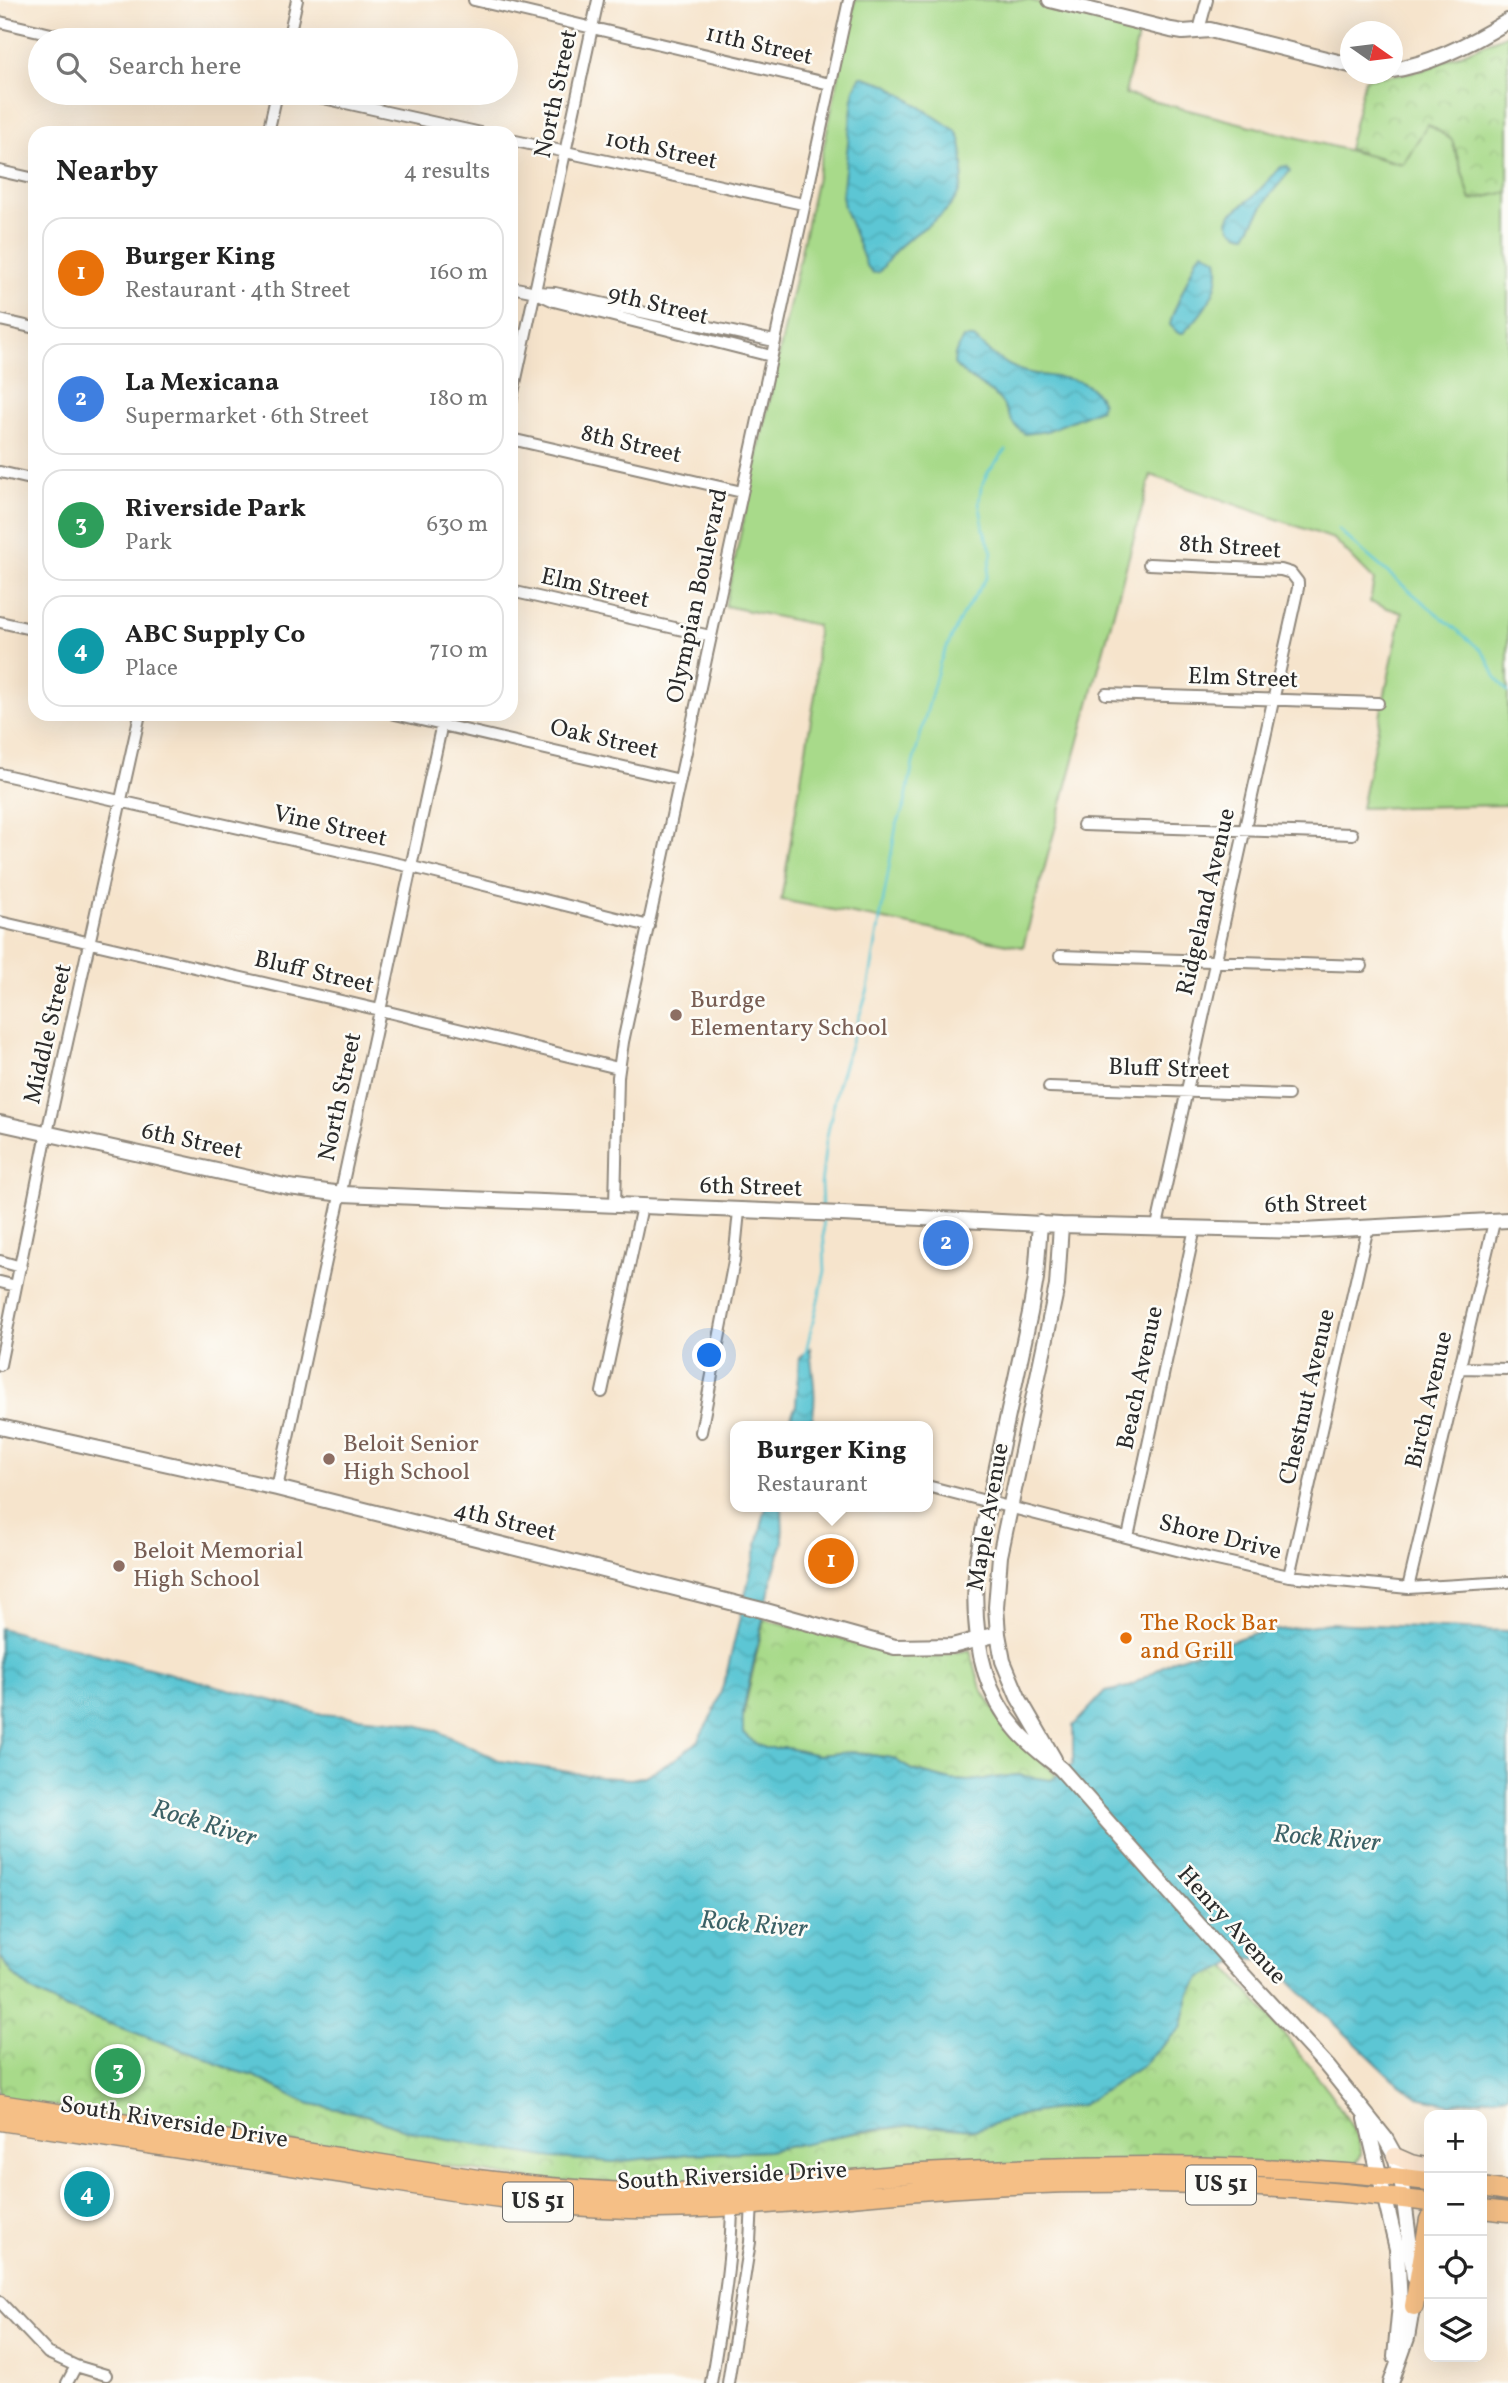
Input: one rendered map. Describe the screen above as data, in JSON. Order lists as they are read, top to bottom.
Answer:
{
  "streets": {
    "main road": ["South Riverside Drive", "US 51"],
    "street": [
      "11th Street",
      "North Street",
      "10th Street",
      "9th Street",
      "8th Street",
      "Elm Street",
      "Olympian Boulevard",
      "Oak Street",
      "Vine Street",
      "Ridgeland Avenue",
      "Bluff Street",
      "Middle Street",
      "6th Street",
      "Beach Avenue",
      "Chestnut Avenue",
      "Birch Avenue",
      "Maple Avenue",
      "4th Street",
      "Shore Drive",
      "Henry Avenue"
    ]
  },
  "crossings": [
    ["11th Street", "North Street"],
    ["11th Street", "Olympian Boulevard"],
    ["North Street", "10th Street"],
    ["North Street", "9th Street"],
    ["North Street", "Vine Street"],
    ["North Street", "Bluff Street"],
    ["North Street", "6th Street"],
    ["North Street", "4th Street"],
    ["10th Street", "Olympian Boulevard"],
    ["9th Street", "Olympian Boulevard"],
    ["8th Street", "Olympian Boulevard"],
    ["8th Street", "Ridgeland Avenue"],
    ["Elm Street", "Olympian Boulevard"],
    ["Elm Street", "Ridgeland Avenue"],
    ["Olympian Boulevard", "Oak Street"],
    ["Olympian Boulevard", "Vine Street"],
    ["Olympian Boulevard", "Bluff Street"],
    ["Olympian Boulevard", "6th Street"],
    ["Vine Street", "Middle Street"],
    ["Ridgeland Avenue", "Bluff Street"],
    ["Ridgeland Avenue", "6th Street"],
    ["Bluff Street", "Middle Street"],
    ["Middle Street", "6th Street"],
    ["6th Street", "Beach Avenue"],
    ["6th Street", "Chestnut Avenue"],
    ["6th Street", "Birch Avenue"],
    ["6th Street", "Maple Avenue"],
    ["Beach Avenue", "Shore Drive"],
    ["Chestnut Avenue", "Shore Drive"],
    ["Birch Avenue", "Shore Drive"],
    ["Maple Avenue", "4th Street"],
    ["Maple Avenue", "Shore Drive"],
    ["Maple Avenue", "Henry Avenue"],
    ["Henry Avenue", "South Riverside Drive"]
  ],
  "water": ["Rock River"],
  "places": [
    "Burdge Elementary School",
    "Beloit Senior High School",
    "Beloit Memorial High School",
    "The Rock Bar and Grill"
  ],
  "north": "right",
  "page": {
    "search": "Search here",
    "heading": ["Nearby", "4 results"],
    "list": [
      {
        "mark": "1",
        "name": "Burger King",
        "note": "Restaurant · 4th Street",
        "value": "160 m"
      },
      {
        "mark": "2",
        "name": "La Mexicana",
        "note": "Supermarket · 6th Street",
        "value": "180 m"
      },
      {
        "mark": "3",
        "name": "Riverside Park",
        "note": "Park",
        "value": "630 m"
      },
      {
        "mark": "4",
        "name": "ABC Supply Co",
        "note": "Place",
        "value": "710 m"
      }
    ],
    "pins": [
      "2",
      "1",
      "3",
      "4"
    ],
    "popup": ["Burger King", "Restaurant"],
    "map_buttons": ["+", "−"]
  }
}
